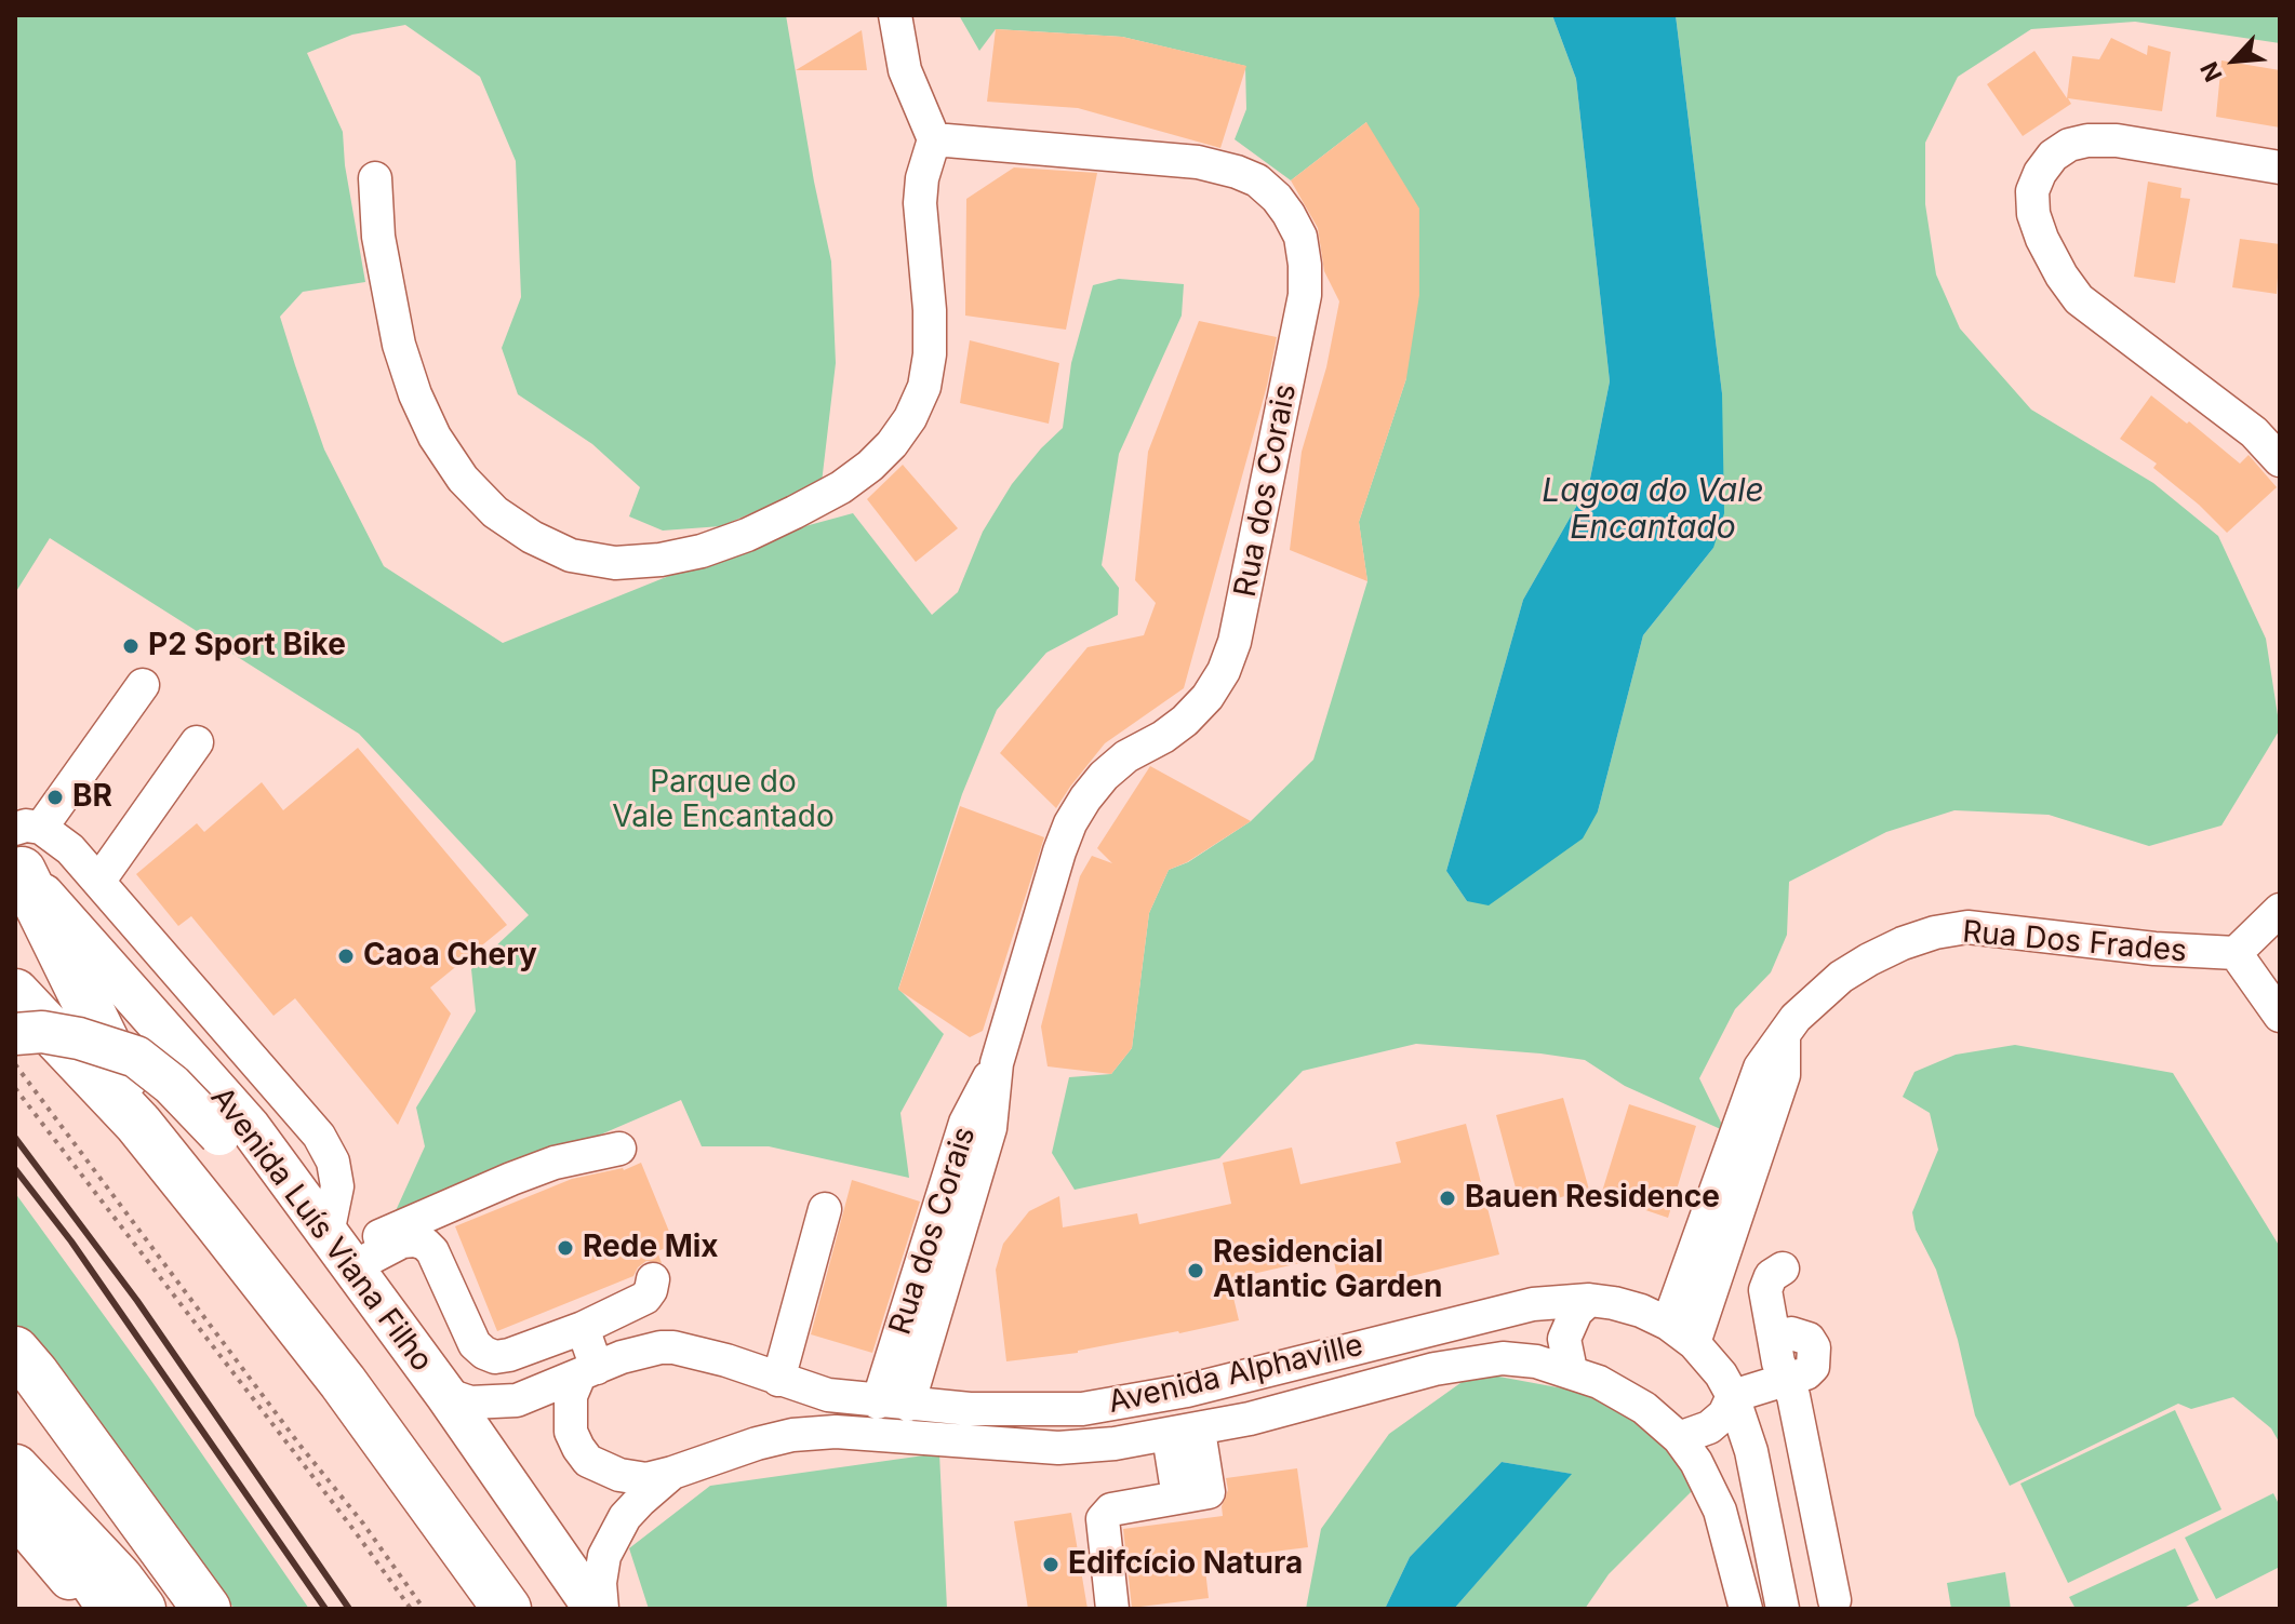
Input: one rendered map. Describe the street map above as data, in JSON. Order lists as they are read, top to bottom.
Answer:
{
  "streets": {
    "main road": ["Avenida Luís Viana Filho"],
    "street": ["Rua dos Corais", "Rua Dos Frades", "Avenida Alphaville"]
  },
  "crossings": [
    ["Rua dos Corais", "Avenida Alphaville"],
    ["Rua Dos Frades", "Avenida Alphaville"],
    ["Avenida Luís Viana Filho", "Avenida Alphaville"]
  ],
  "water": ["Lagoa do Vale Encantado"],
  "parks": ["Parque do Vale Encantado"],
  "places": [
    "P2 Sport Bike",
    "BR",
    "Caoa Chery",
    "Bauen Residence",
    "Rede Mix",
    "Residencial Atlantic Garden",
    "Edifcício Natura"
  ],
  "north": "bottom left"
}
